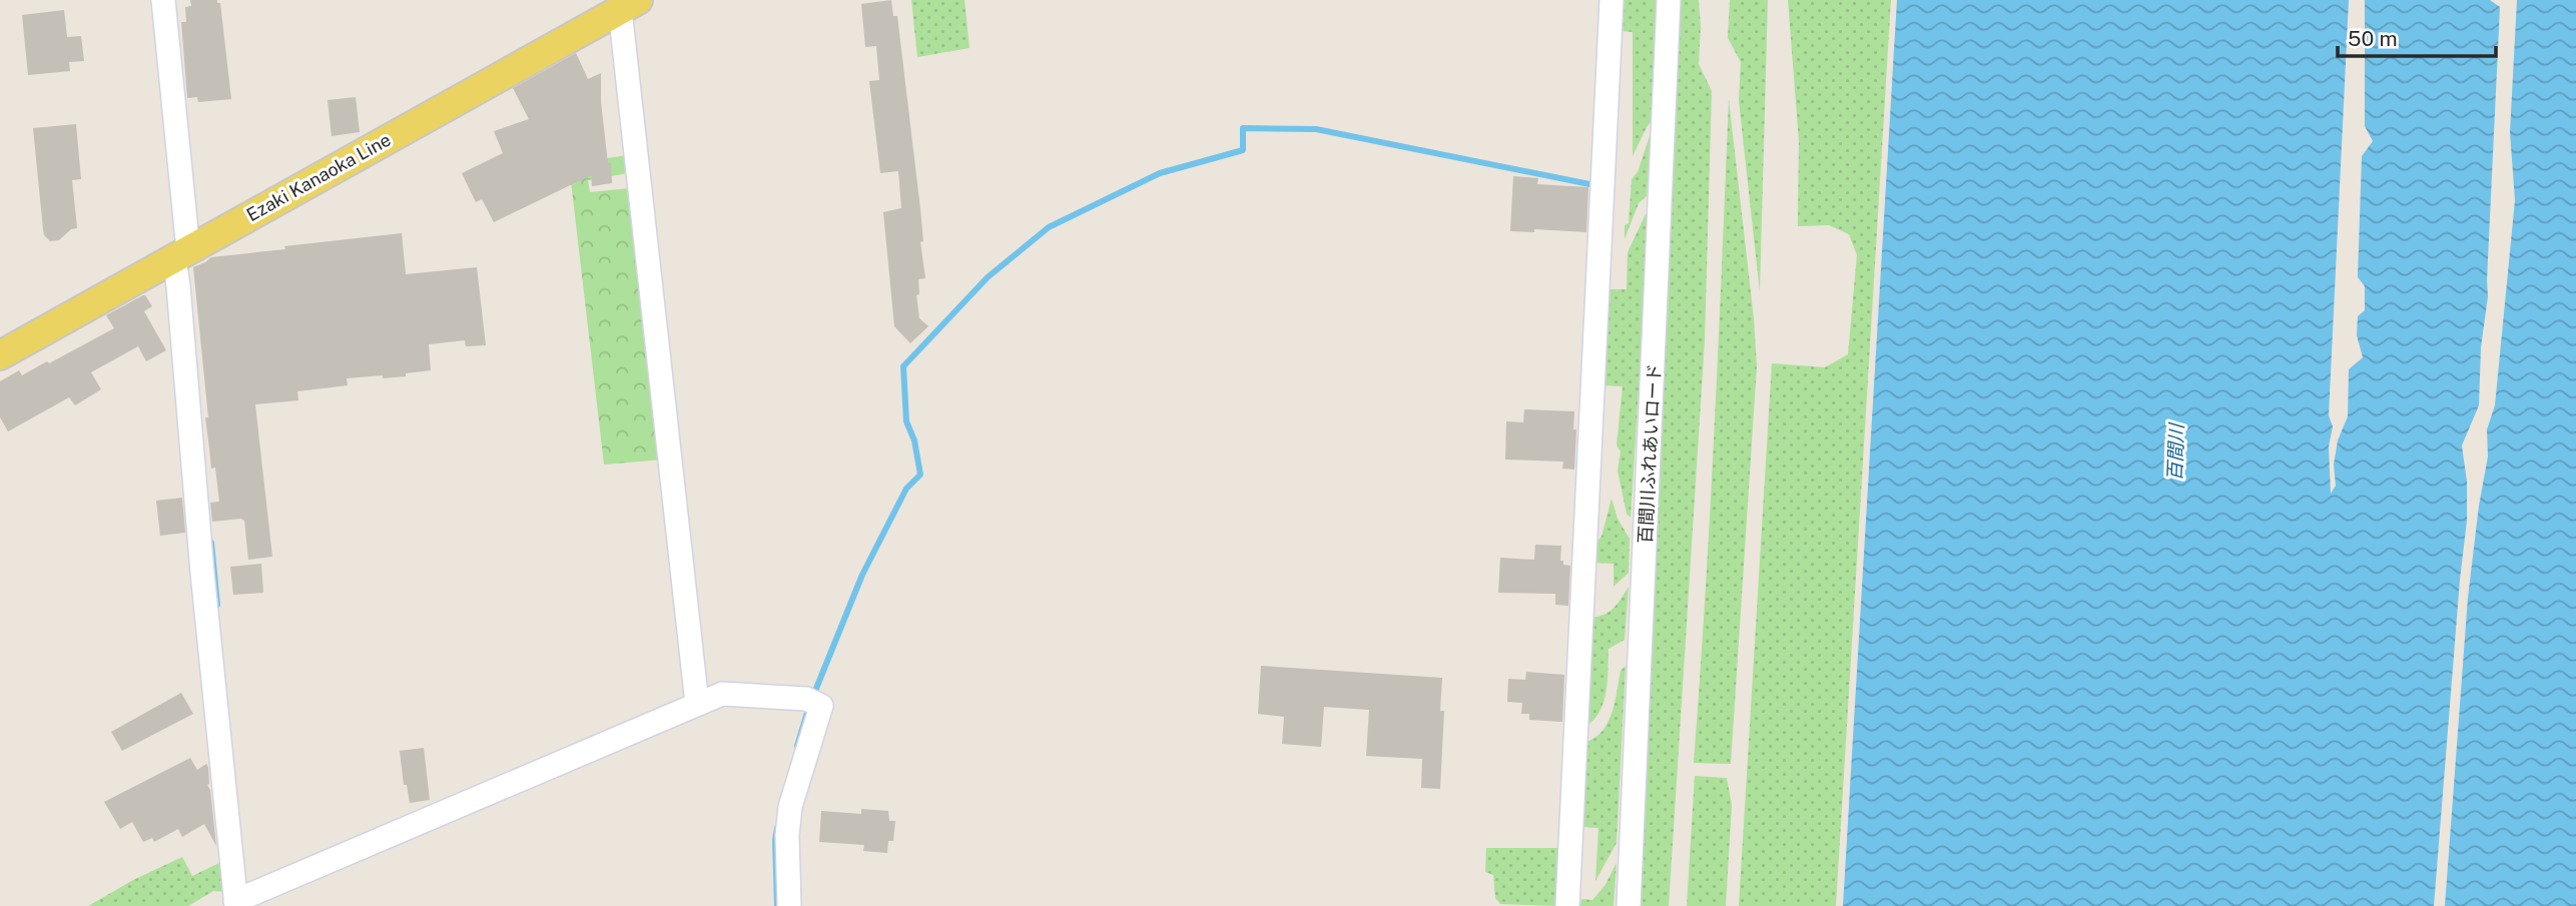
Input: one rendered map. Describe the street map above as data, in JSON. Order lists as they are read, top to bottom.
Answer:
{
  "streets": {
    "main road": ["Ezaki Kanaoka Line"],
    "street": ["百間川ふれあいロード"]
  },
  "water": ["百間川"],
  "scale_bar": "50 m"
}
